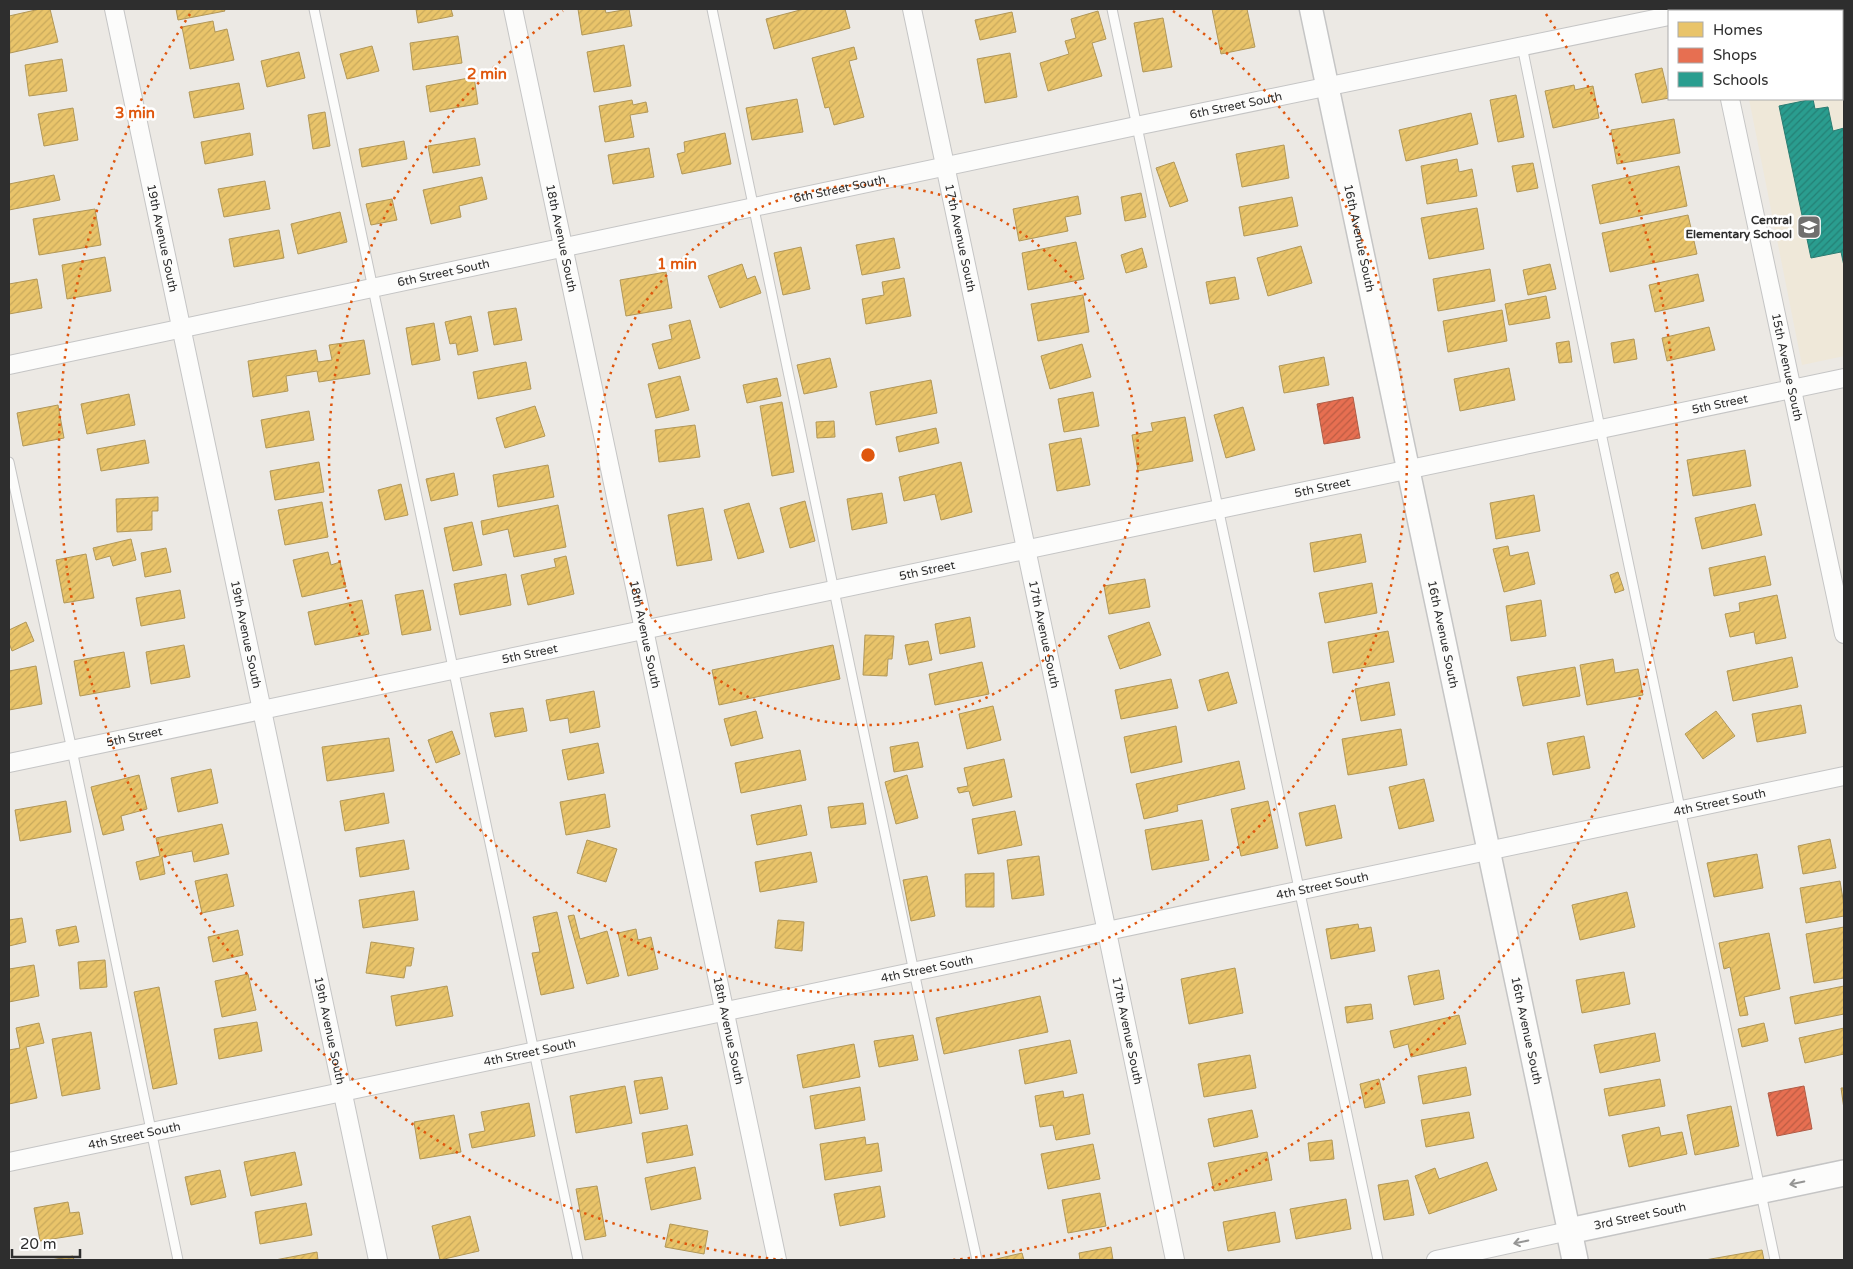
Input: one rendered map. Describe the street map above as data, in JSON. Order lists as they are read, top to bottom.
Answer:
{
  "streets": {
    "main road": ["16th Avenue South", "3rd Street South"],
    "street": [
      "6th Street South",
      "19th Avenue South",
      "18th Avenue South",
      "17th Avenue South",
      "15th Avenue South",
      "5th Street",
      "4th Street South"
    ]
  },
  "crossings": [
    ["6th Street South", "19th Avenue South"],
    ["6th Street South", "18th Avenue South"],
    ["6th Street South", "17th Avenue South"],
    ["6th Street South", "16th Avenue South"],
    ["19th Avenue South", "5th Street"],
    ["19th Avenue South", "4th Street South"],
    ["18th Avenue South", "5th Street"],
    ["18th Avenue South", "4th Street South"],
    ["17th Avenue South", "5th Street"],
    ["17th Avenue South", "4th Street South"],
    ["16th Avenue South", "5th Street"],
    ["16th Avenue South", "4th Street South"],
    ["16th Avenue South", "3rd Street South"],
    ["15th Avenue South", "5th Street"]
  ],
  "one_way": ["3rd Street South"],
  "places": {
    "school or university": ["Central Elementary School"]
  },
  "legend": ["Homes", "Shops", "Schools"],
  "scale_bar": "20 m",
  "rings": ["2 min", "3 min", "1 min"]
}
